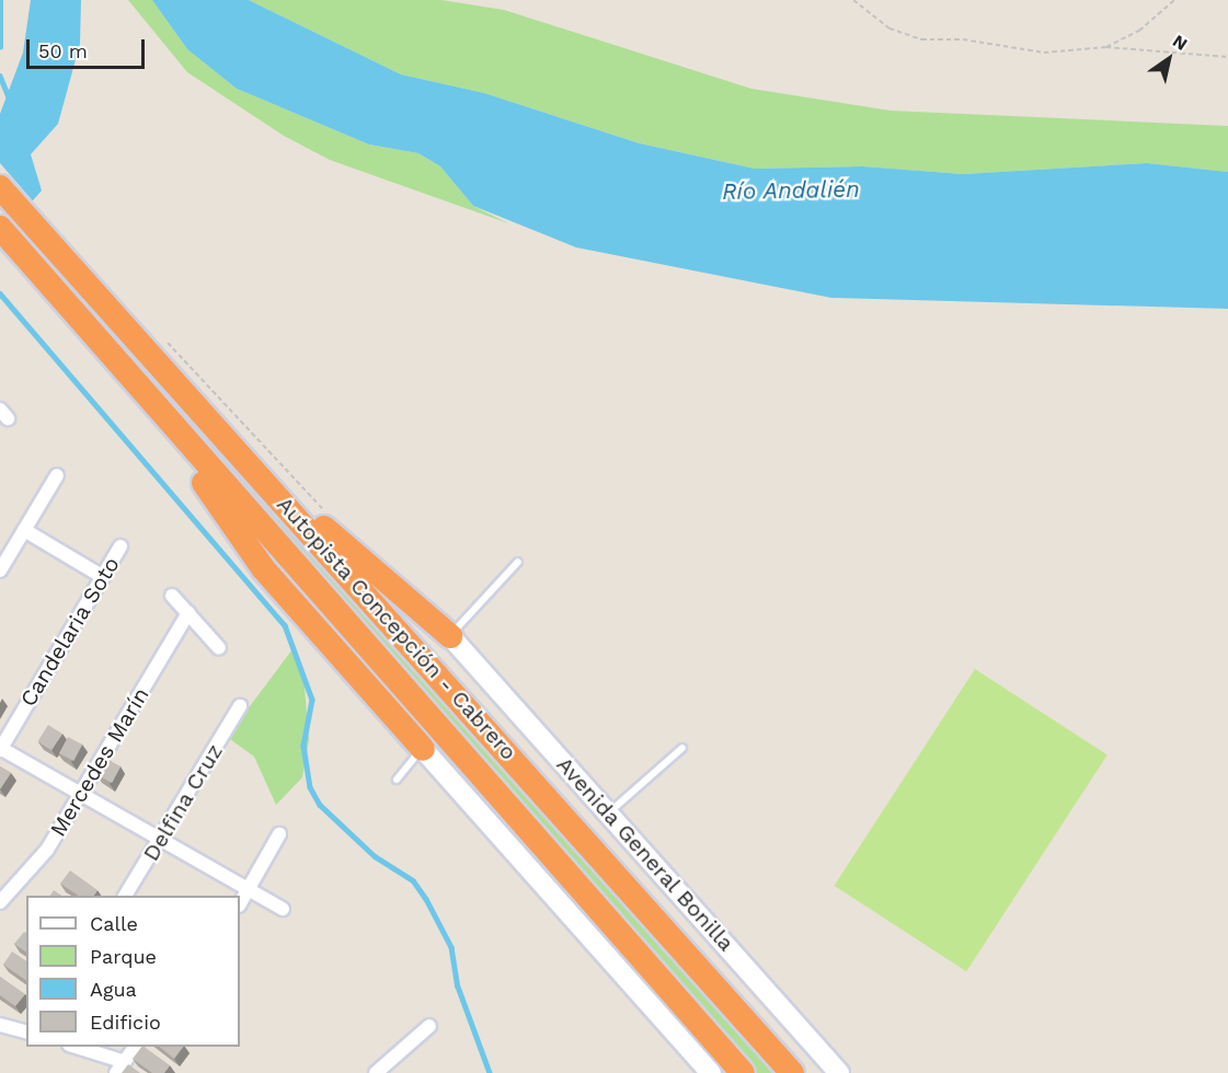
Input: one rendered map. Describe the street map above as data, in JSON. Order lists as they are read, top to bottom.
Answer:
{
  "streets": {
    "highway": ["Autopista Concepción - Cabrero"],
    "street": [
      "Candelaria Soto",
      "Mercedes Marín",
      "Delfina Cruz",
      "Avenida General Bonilla"
    ]
  },
  "water": ["Río Andalién"],
  "legend": [
    "Calle",
    "Parque",
    "Agua",
    "Edificio"
  ],
  "scale_bar": "50 m",
  "north": "top right"
}
